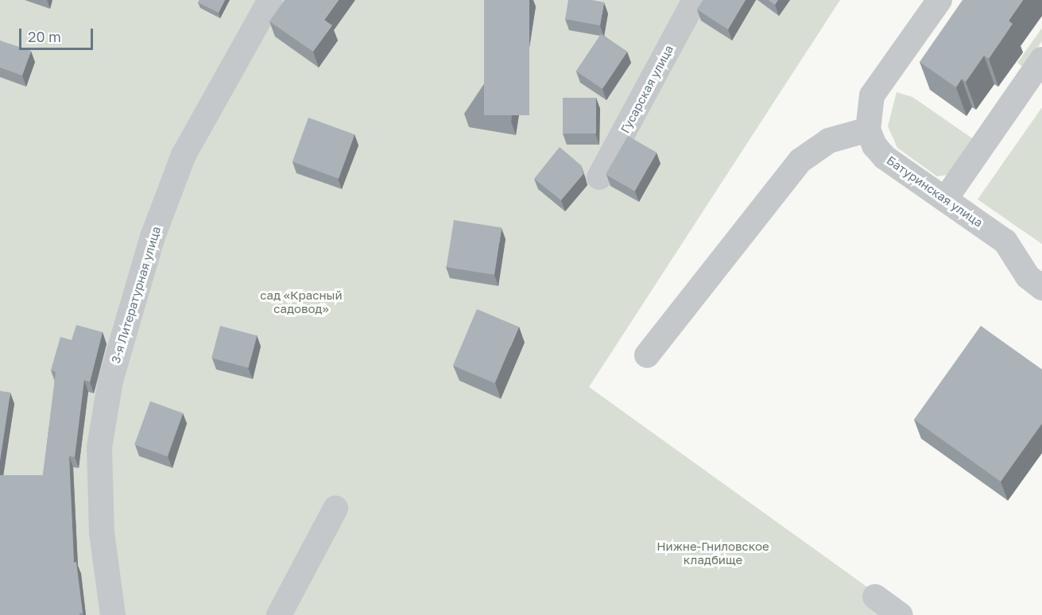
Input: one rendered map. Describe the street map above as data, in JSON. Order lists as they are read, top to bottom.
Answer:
{
  "streets": {
    "street": ["Гусарская улица", "Батуринская улица", "3-я Литературная улица"]
  },
  "parks": ["сад «Красный садовод»", "Нижне-Гниловское кладбище"],
  "scale_bar": "20 m"
}
